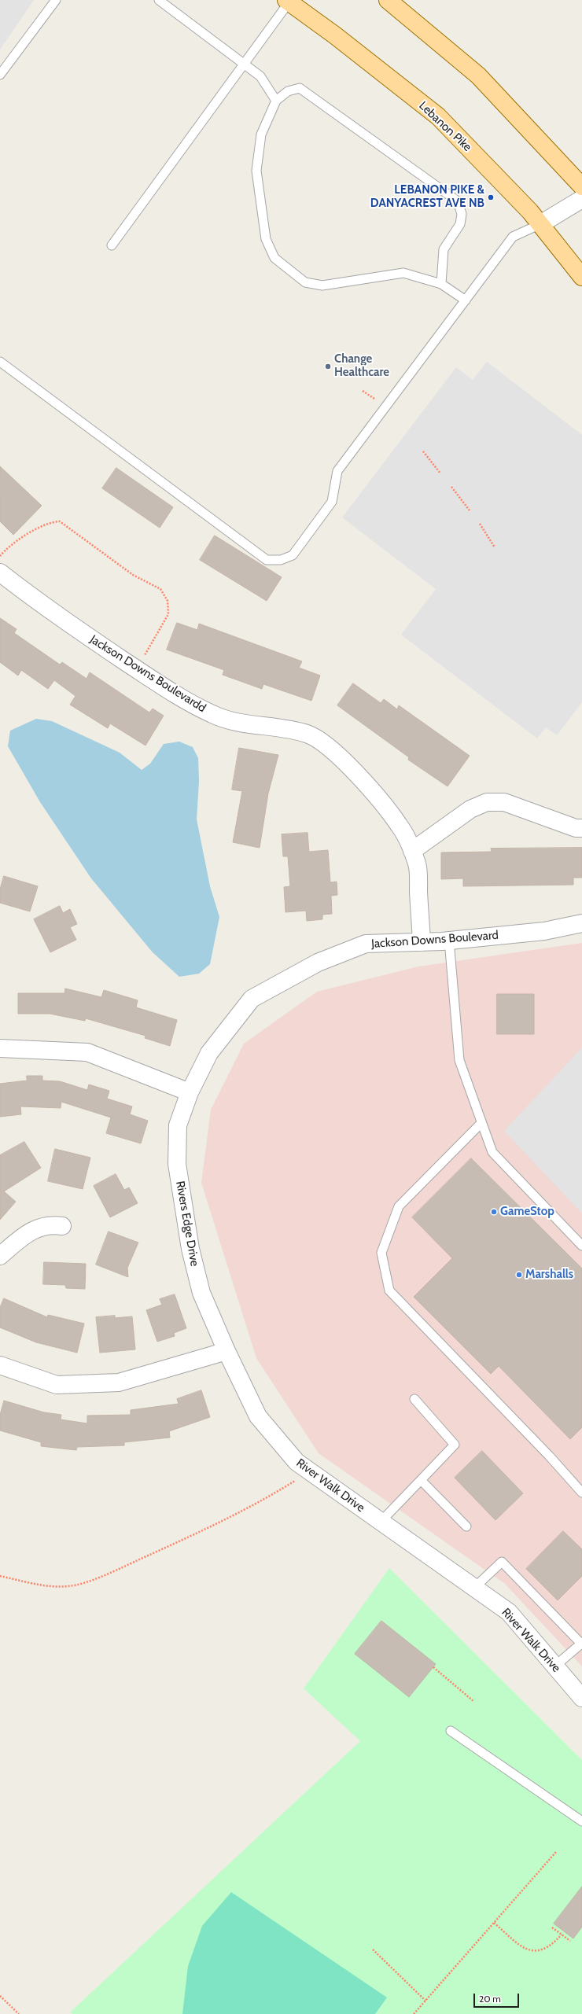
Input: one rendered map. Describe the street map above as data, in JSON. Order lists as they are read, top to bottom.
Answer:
{
  "streets": {
    "main road": ["Lebanon Pike"],
    "street": [
      "Jackson Downs Boulevardd",
      "Jackson Downs Boulevard",
      "Rivers Edge Drive",
      "River Walk Drive"
    ]
  },
  "crossings": [
    ["Jackson Downs Boulevardd", "Jackson Downs Boulevard"],
    ["Jackson Downs Boulevard", "Rivers Edge Drive"],
    ["Rivers Edge Drive", "River Walk Drive"]
  ],
  "places": [
    "LEBANON PIKE & DANYACREST AVE NB",
    "Change Healthcare",
    "GameStop",
    "Marshalls"
  ],
  "scale_bar": "20 m"
}
